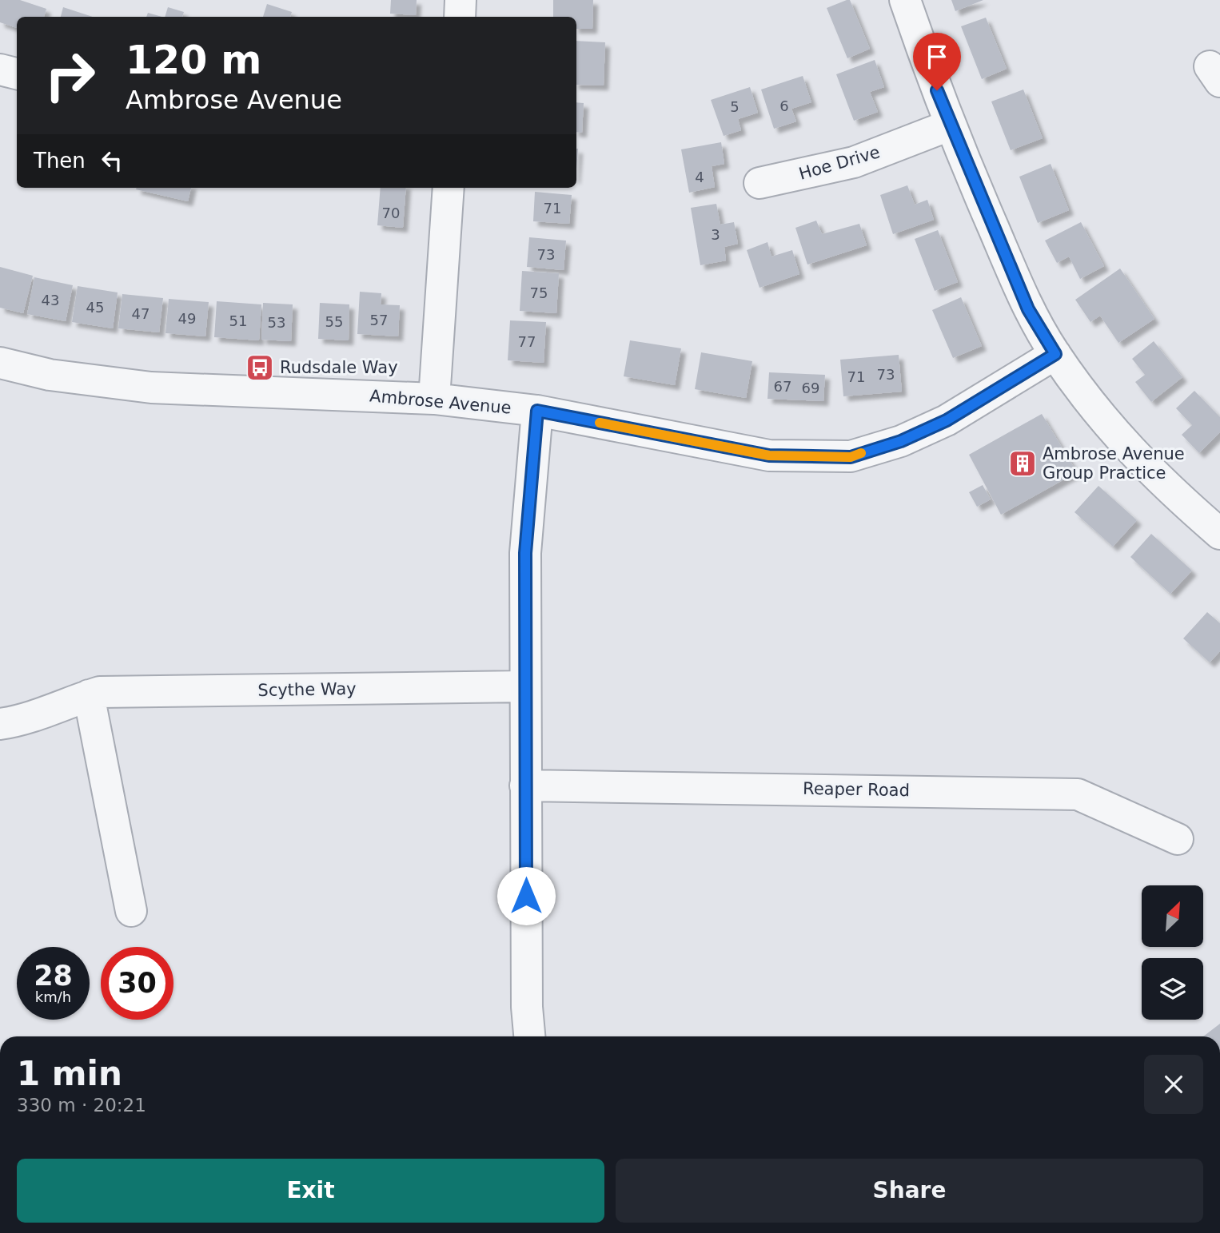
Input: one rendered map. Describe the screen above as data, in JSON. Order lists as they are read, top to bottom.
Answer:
{
  "streets": {
    "street": [
      "Hoe Drive",
      "Ambrose Avenue",
      "Scythe Way",
      "Reaper Road"
    ]
  },
  "places": {
    "bus stop": ["Rudsdale Way"],
    "building": ["Ambrose Avenue Group Practice"]
  },
  "house_numbers": [
    "6",
    "5",
    "4",
    "71",
    "70",
    "3",
    "73",
    "75",
    "43",
    "45",
    "47",
    "49",
    "57",
    "51",
    "55",
    "53",
    "77",
    "73",
    "71",
    "67",
    "69"
  ],
  "north": "top right",
  "page": {
    "turn": ["120 m", "Ambrose Avenue"],
    "then": "Then",
    "speed": "28 km/h",
    "limit": "30",
    "heading": ["1 min", "330 m · 20:21"],
    "buttons": ["Exit", "Share"]
  }
}
